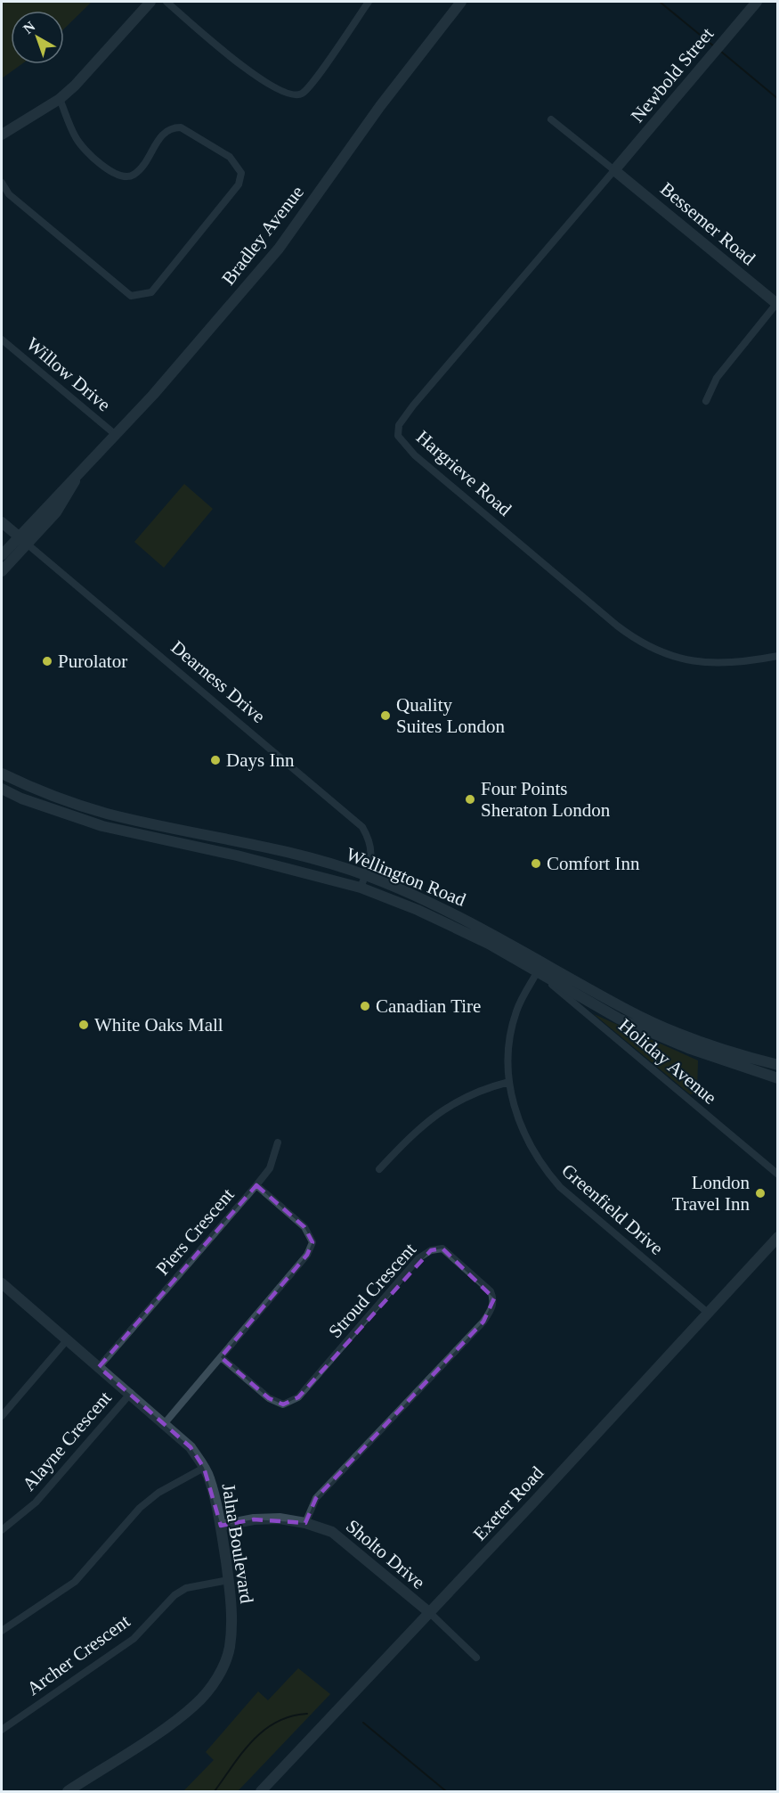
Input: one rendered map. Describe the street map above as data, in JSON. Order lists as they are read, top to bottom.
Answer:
{
  "streets": {
    "main road": [
      "Newbold Street",
      "Bessemer Road",
      "Bradley Avenue",
      "Dearness Drive",
      "Wellington Road",
      "Exeter Road",
      "Jalna Boulevard",
      "Sholto Drive"
    ],
    "street": [
      "Willow Drive",
      "Hargrieve Road",
      "Holiday Avenue",
      "Greenfield Drive",
      "Piers Crescent",
      "Stroud Crescent",
      "Alayne Crescent",
      "Archer Crescent"
    ]
  },
  "crossings": [
    ["Newbold Street", "Bessemer Road"],
    ["Newbold Street", "Hargrieve Road"],
    ["Bessemer Road", "Hargrieve Road"],
    ["Bradley Avenue", "Willow Drive"],
    ["Bradley Avenue", "Dearness Drive"],
    ["Dearness Drive", "Wellington Road"],
    ["Wellington Road", "Holiday Avenue"],
    ["Wellington Road", "Greenfield Drive"],
    ["Holiday Avenue", "Greenfield Drive"],
    ["Greenfield Drive", "Exeter Road"],
    ["Piers Crescent", "Stroud Crescent"],
    ["Piers Crescent", "Jalna Boulevard"],
    ["Stroud Crescent", "Sholto Drive"],
    ["Alayne Crescent", "Jalna Boulevard"],
    ["Exeter Road", "Sholto Drive"],
    ["Jalna Boulevard", "Sholto Drive"],
    ["Jalna Boulevard", "Archer Crescent"]
  ],
  "places": [
    "Purolator",
    "Quality Suites London",
    "Days Inn",
    "Four Points Sheraton London",
    "Comfort Inn",
    "Canadian Tire",
    "White Oaks Mall",
    "London Travel Inn"
  ],
  "north": "top left"
}
